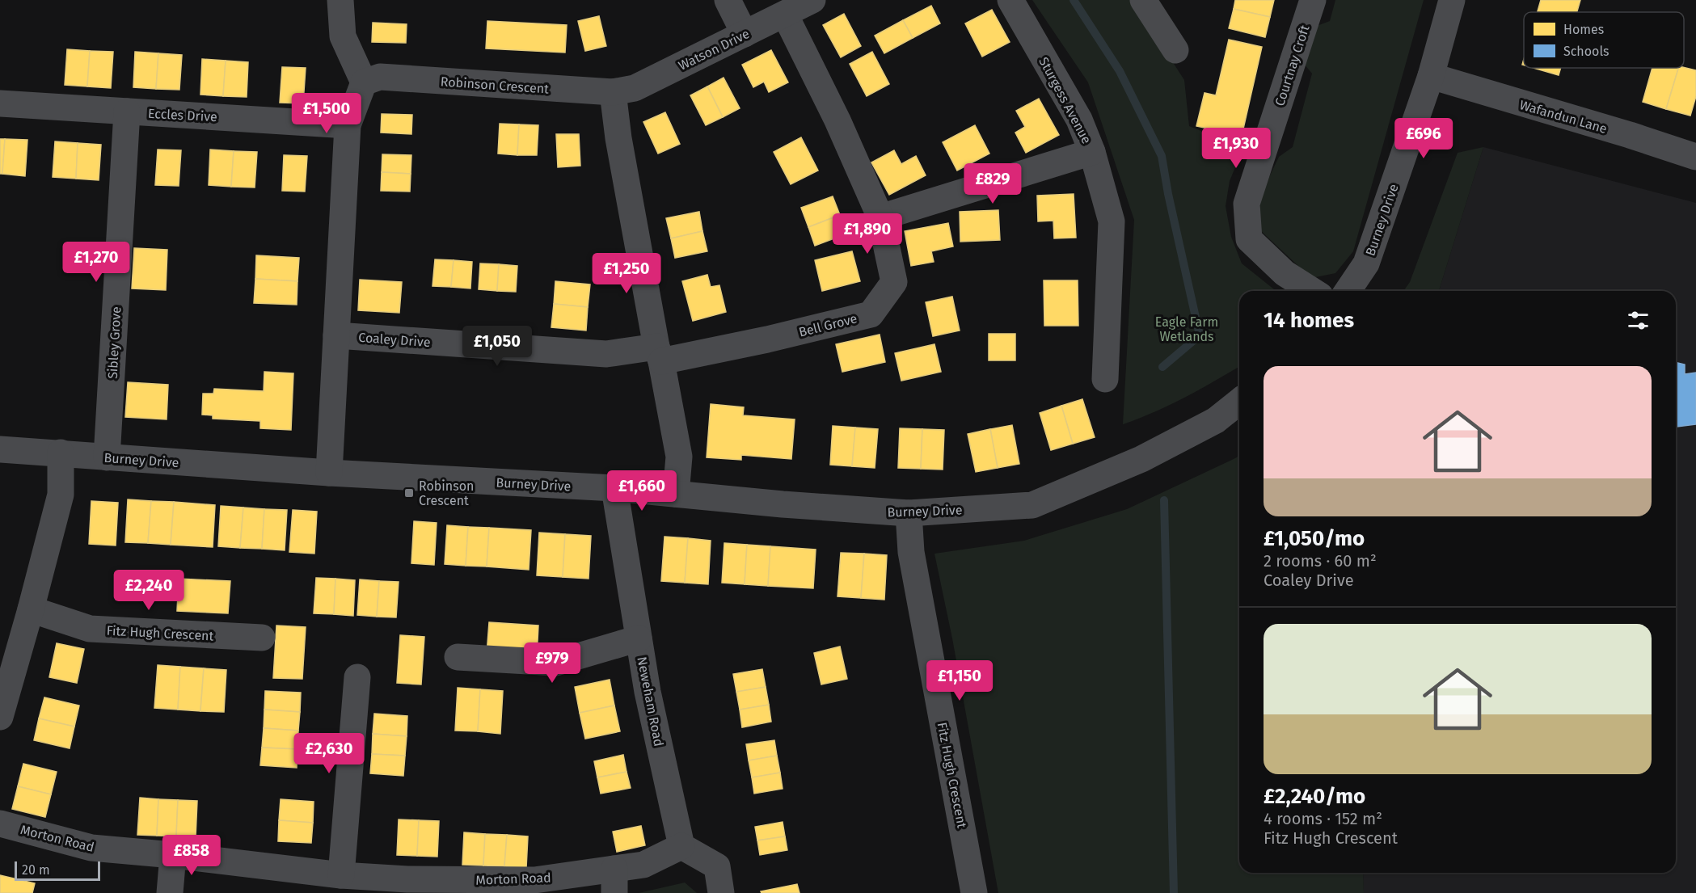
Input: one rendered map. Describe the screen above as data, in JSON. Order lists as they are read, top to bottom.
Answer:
{
  "streets": {
    "street": [
      "Watson Drive",
      "Courtnay Croft",
      "Robinson Crescent",
      "Sturgess Avenue",
      "Eccles Drive",
      "Wafandun Lane",
      "Burney Drive",
      "Bell Grove",
      "Coaley Drive",
      "Sibley Grove",
      "Fitz Hugh Crescent",
      "Neweham Road",
      "Morton Road"
    ]
  },
  "crossings": [
    ["Watson Drive", "Robinson Crescent"],
    ["Watson Drive", "Bell Grove"],
    ["Eccles Drive", "Sibley Grove"],
    ["Wafandun Lane", "Burney Drive"],
    ["Burney Drive", "Sibley Grove"],
    ["Burney Drive", "Fitz Hugh Crescent"],
    ["Burney Drive", "Neweham Road"],
    ["Bell Grove", "Coaley Drive"],
    ["Neweham Road", "Morton Road"]
  ],
  "parks": ["Eagle Farm Wetlands"],
  "places": {
    "transit": ["Robinson Crescent"]
  },
  "legend": ["Homes", "Schools"],
  "scale_bar": "20 m",
  "page": {
    "price": [
      "£1,500",
      "£696",
      "£1,930",
      "£829",
      "£1,890",
      "£1,270",
      "£1,250",
      "£1,050",
      "£1,660",
      "£2,240",
      "£979",
      "£1,150",
      "£2,630",
      "£858"
    ],
    "heading": "14 homes",
    "list": [
      {
        "name": "£1,050/mo",
        "note": "2 rooms · 60 m² · Coaley Drive"
      },
      {
        "name": "£2,240/mo",
        "note": "4 rooms · 152 m² · Fitz Hugh Crescent"
      }
    ],
    "scale": "20 m"
  }
}
